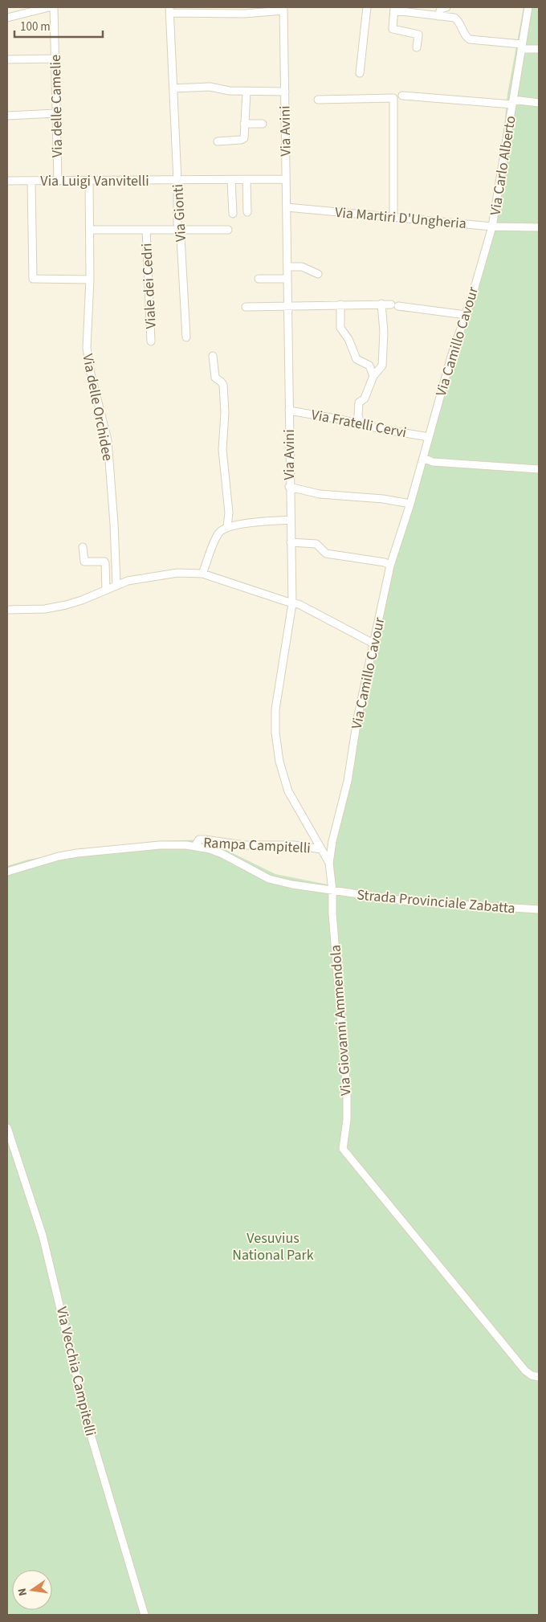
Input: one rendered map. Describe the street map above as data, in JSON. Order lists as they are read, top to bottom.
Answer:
{
  "streets": {
    "street": [
      "Via delle Camelie",
      "Via Avini",
      "Via Carlo Alberto",
      "Via Luigi Vanvitelli",
      "Via Gionti",
      "Via Martiri D'Ungheria",
      "Viale dei Cedri",
      "Via Camillo Cavour",
      "Via delle Orchidee",
      "Via Fratelli Cervi",
      "Rampa Campitelli",
      "Strada Provinciale Zabatta",
      "Via Giovanni Ammendola",
      "Via Vecchia Campitelli"
    ]
  },
  "crossings": [
    ["Via delle Camelie", "Via Luigi Vanvitelli"],
    ["Via Avini", "Via Luigi Vanvitelli"],
    ["Via Avini", "Via Gionti"],
    ["Via Avini", "Via Martiri D'Ungheria"],
    ["Via Avini", "Via Camillo Cavour"],
    ["Via Avini", "Via Fratelli Cervi"],
    ["Via Avini", "Rampa Campitelli"],
    ["Via Carlo Alberto", "Via Martiri D'Ungheria"],
    ["Via Carlo Alberto", "Via Camillo Cavour"],
    ["Via Luigi Vanvitelli", "Via Gionti"],
    ["Via Luigi Vanvitelli", "Via delle Orchidee"],
    ["Via Martiri D'Ungheria", "Via Camillo Cavour"],
    ["Via Camillo Cavour", "Via Fratelli Cervi"],
    ["Via Camillo Cavour", "Strada Provinciale Zabatta"],
    ["Via Camillo Cavour", "Via Giovanni Ammendola"],
    ["Rampa Campitelli", "Strada Provinciale Zabatta"],
    ["Strada Provinciale Zabatta", "Via Giovanni Ammendola"]
  ],
  "parks": ["Vesuvius National Park"],
  "scale_bar": "100 m",
  "north": "left"
}
